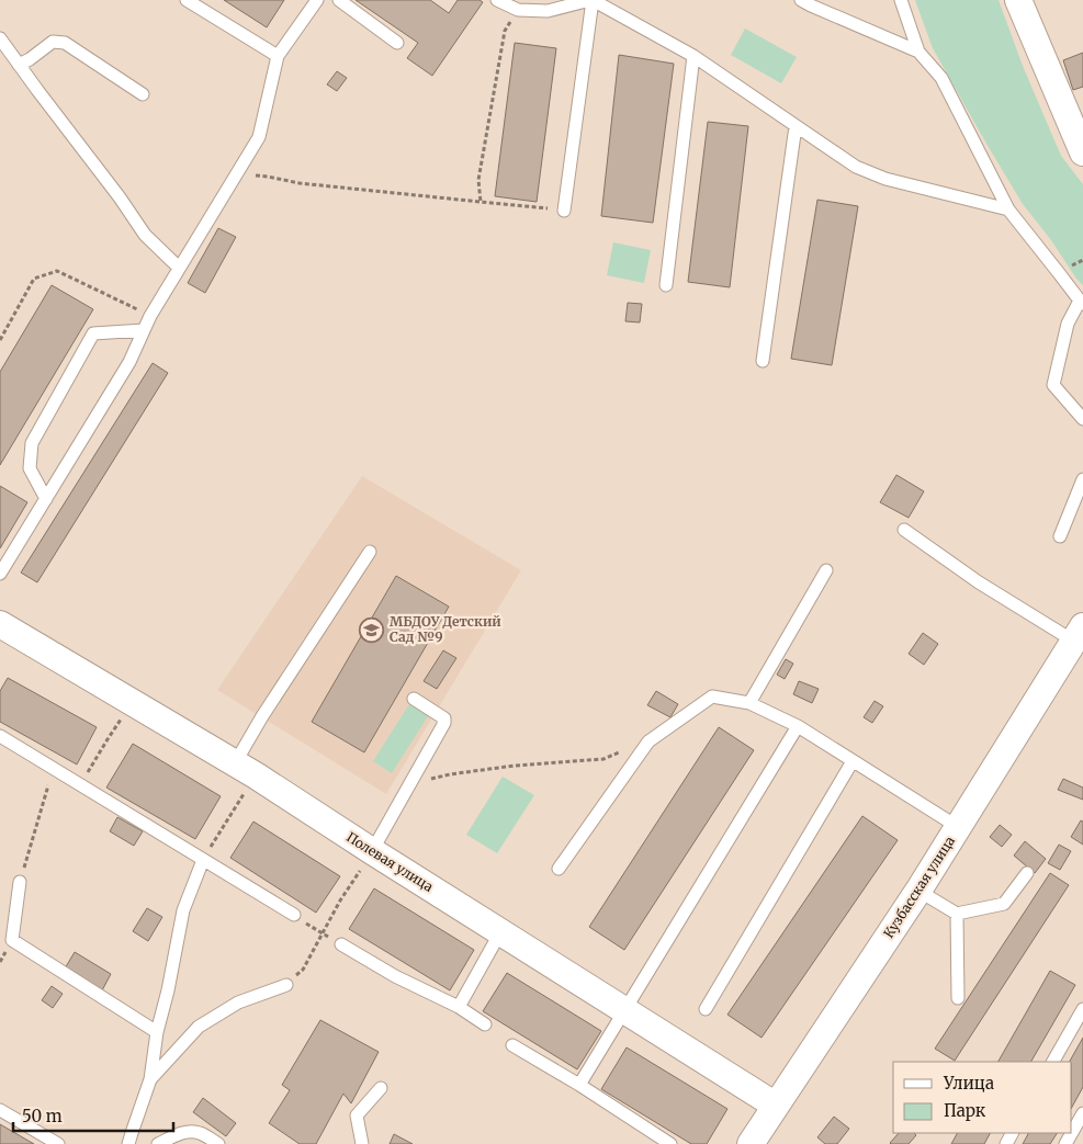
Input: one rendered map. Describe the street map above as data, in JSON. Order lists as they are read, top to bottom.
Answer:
{
  "streets": {
    "street": ["Полевая улица", "Кузбасская улица"]
  },
  "crossings": [
    ["Полевая улица", "Кузбасская улица"]
  ],
  "places": {
    "school or university": ["МБДОУ Детский Сад №9"]
  },
  "legend": ["Улица", "Парк"],
  "scale_bar": "50 m"
}
